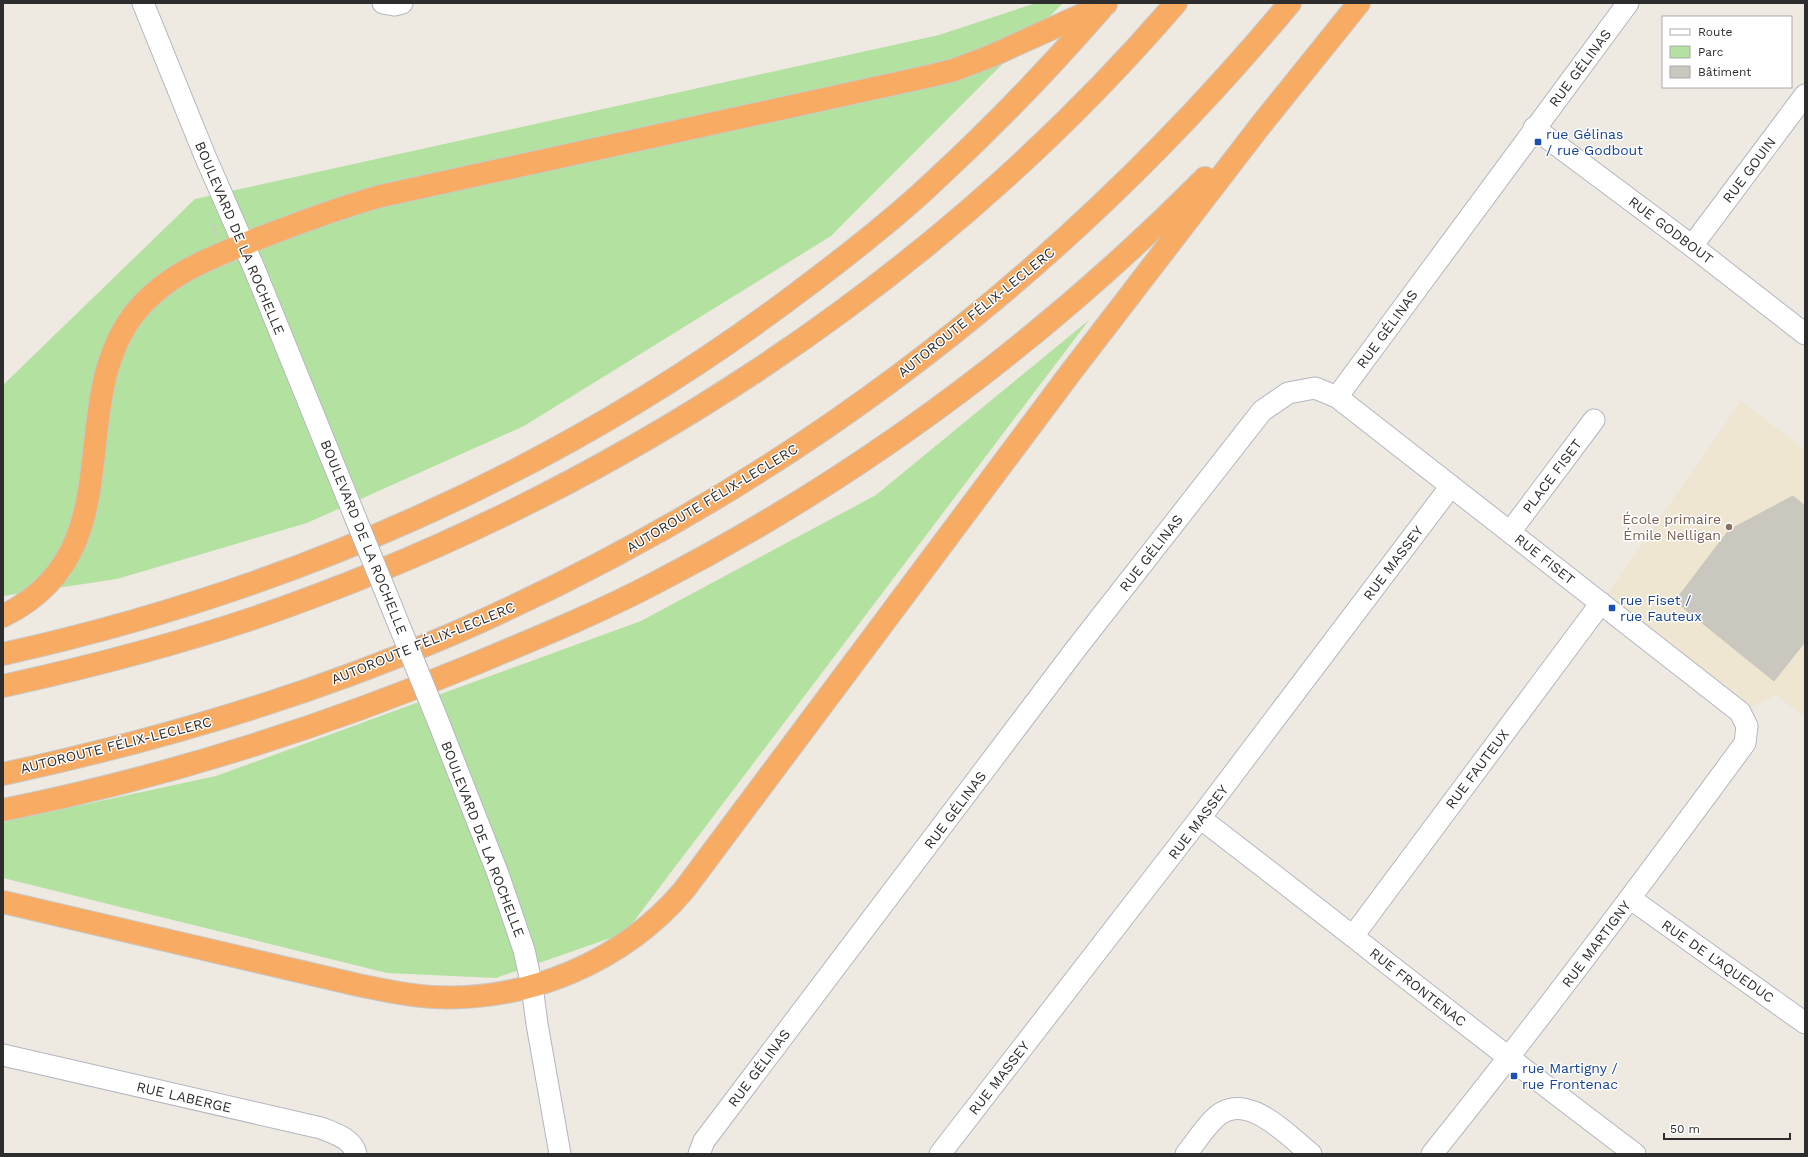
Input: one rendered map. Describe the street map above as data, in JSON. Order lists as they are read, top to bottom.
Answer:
{
  "streets": {
    "highway": ["AUTOROUTE FÉLIX-LECLERC"],
    "street": [
      "RUE GÉLINAS",
      "RUE GOUIN",
      "RUE GODBOUT",
      "BOULEVARD DE LA ROCHELLE",
      "PLACE FISET",
      "RUE FISET",
      "RUE MASSEY",
      "RUE FAUTEUX",
      "RUE MARTIGNY",
      "RUE DE L'AQUEDUC",
      "RUE FRONTENAC",
      "RUE LABERGE"
    ]
  },
  "crossings": [
    ["RUE GÉLINAS", "RUE GODBOUT"],
    ["RUE GÉLINAS", "RUE FISET"],
    ["RUE GOUIN", "RUE GODBOUT"],
    ["PLACE FISET", "RUE FISET"],
    ["RUE FISET", "RUE MASSEY"],
    ["RUE FISET", "RUE FAUTEUX"],
    ["RUE FISET", "RUE MARTIGNY"],
    ["RUE MASSEY", "RUE FRONTENAC"],
    ["RUE FAUTEUX", "RUE FRONTENAC"],
    ["RUE MARTIGNY", "RUE DE L'AQUEDUC"],
    ["RUE MARTIGNY", "RUE FRONTENAC"]
  ],
  "places": {
    "transit": ["rue Gélinas / rue Godbout", "rue Fiset / rue Fauteux", "rue Martigny / rue Frontenac"],
    "other": ["École primaire Émile Nelligan"]
  },
  "legend": ["Route", "Parc", "Bâtiment"],
  "scale_bar": "50 m"
}
